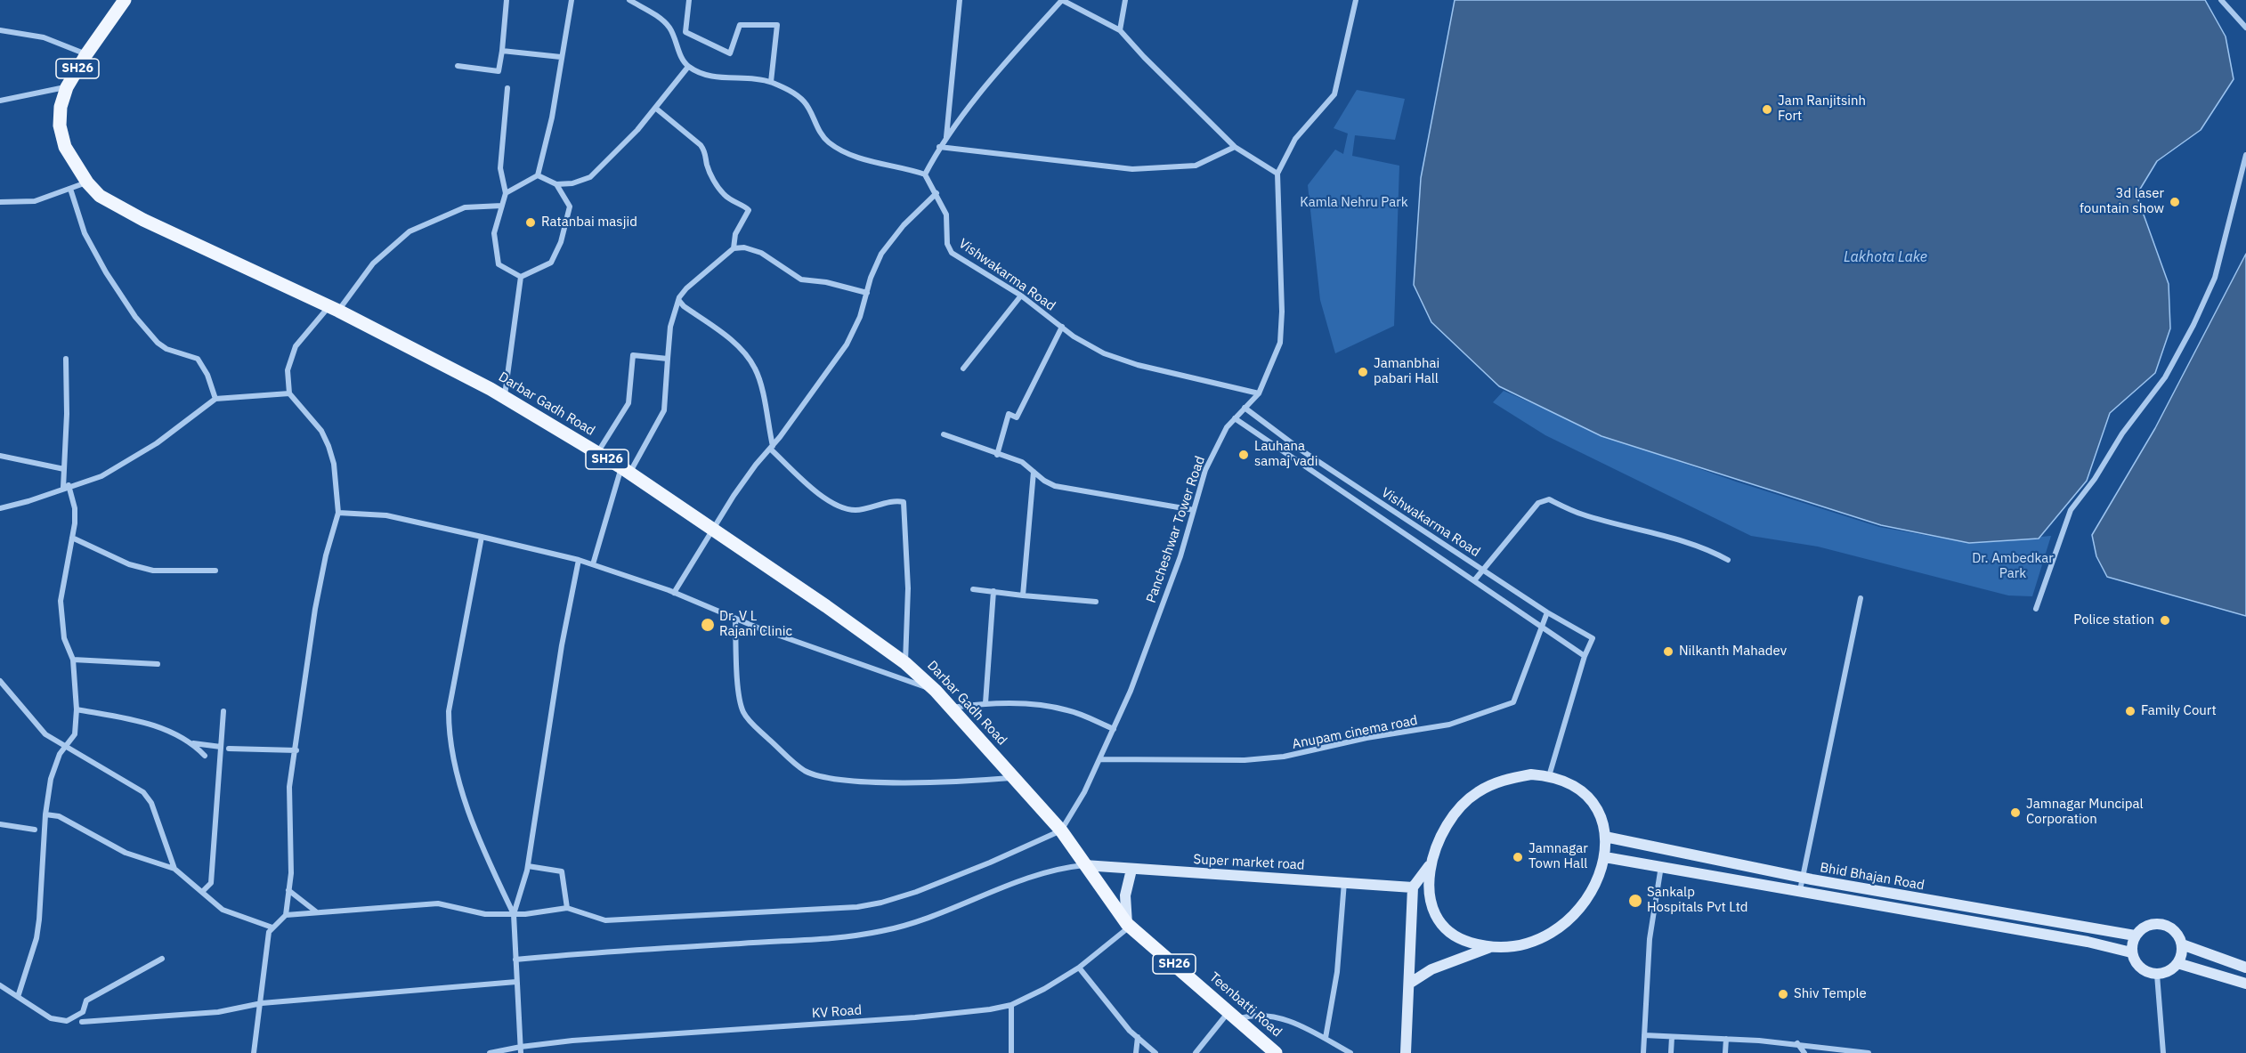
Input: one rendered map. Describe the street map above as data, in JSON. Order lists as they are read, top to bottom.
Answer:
{
  "streets": {
    "main road": [
      "SH26",
      "Darbar Gadh Road",
      "Super market road",
      "Bhid Bhajan Road",
      "Teenbatti Road"
    ],
    "street": [
      "Vishwakarma Road",
      "Pancheshwar Tower Road",
      "Anupam cinema road",
      "KV Road"
    ]
  },
  "crossings": [
    ["SH26", "Darbar Gadh Road"],
    ["Vishwakarma Road", "Pancheshwar Tower Road"],
    ["Vishwakarma Road", "Anupam cinema road"],
    ["Vishwakarma Road", "Bhid Bhajan Road"],
    ["Darbar Gadh Road", "Pancheshwar Tower Road"],
    ["Darbar Gadh Road", "Super market road"],
    ["Darbar Gadh Road", "Teenbatti Road"],
    ["Pancheshwar Tower Road", "Anupam cinema road"],
    ["Super market road", "Teenbatti Road"],
    ["Teenbatti Road", "KV Road"]
  ],
  "water": ["Lakhota Lake"],
  "parks": ["Kamla Nehru Park", "Dr. Ambedkar Park"],
  "places": [
    "Jam Ranjitsinh Fort",
    "3d laser fountain show",
    "Ratanbai masjid",
    "Jamanbhai pabari Hall",
    "Lauhana samaj vadi",
    "Police station",
    "Dr. V L Rajani Clinic",
    "Nilkanth Mahadev",
    "Family Court",
    "Jamnagar Muncipal Corporation",
    "Jamnagar Town Hall",
    "Sankalp Hospitals Pvt Ltd",
    "Shiv Temple"
  ]
}
